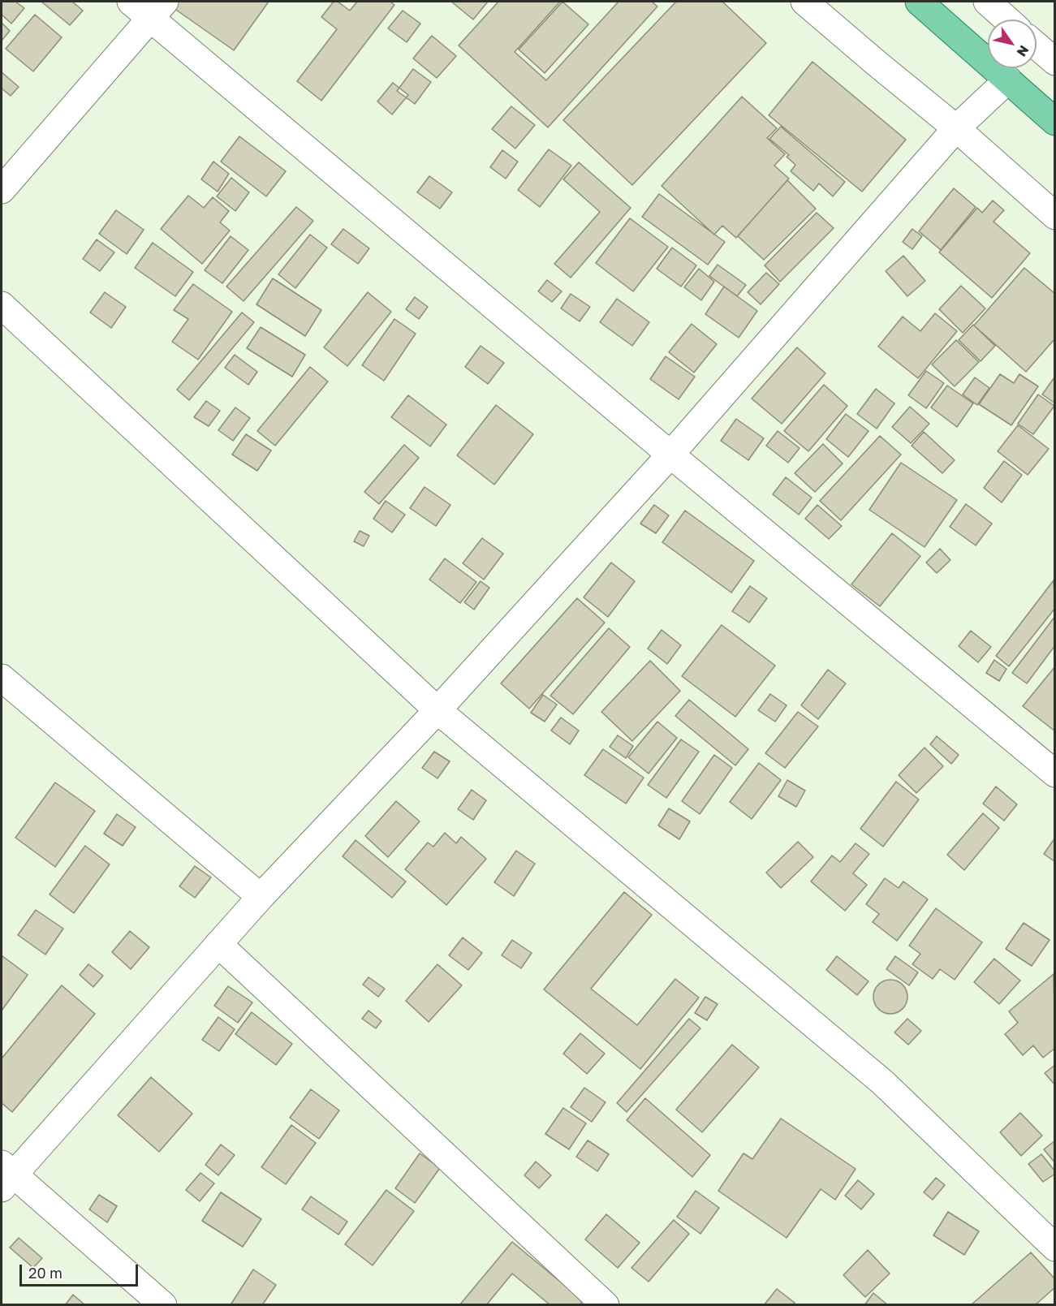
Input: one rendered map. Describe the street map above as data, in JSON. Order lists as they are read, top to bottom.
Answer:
{
  "scale_bar": "20 m",
  "north": "bottom right"
}
